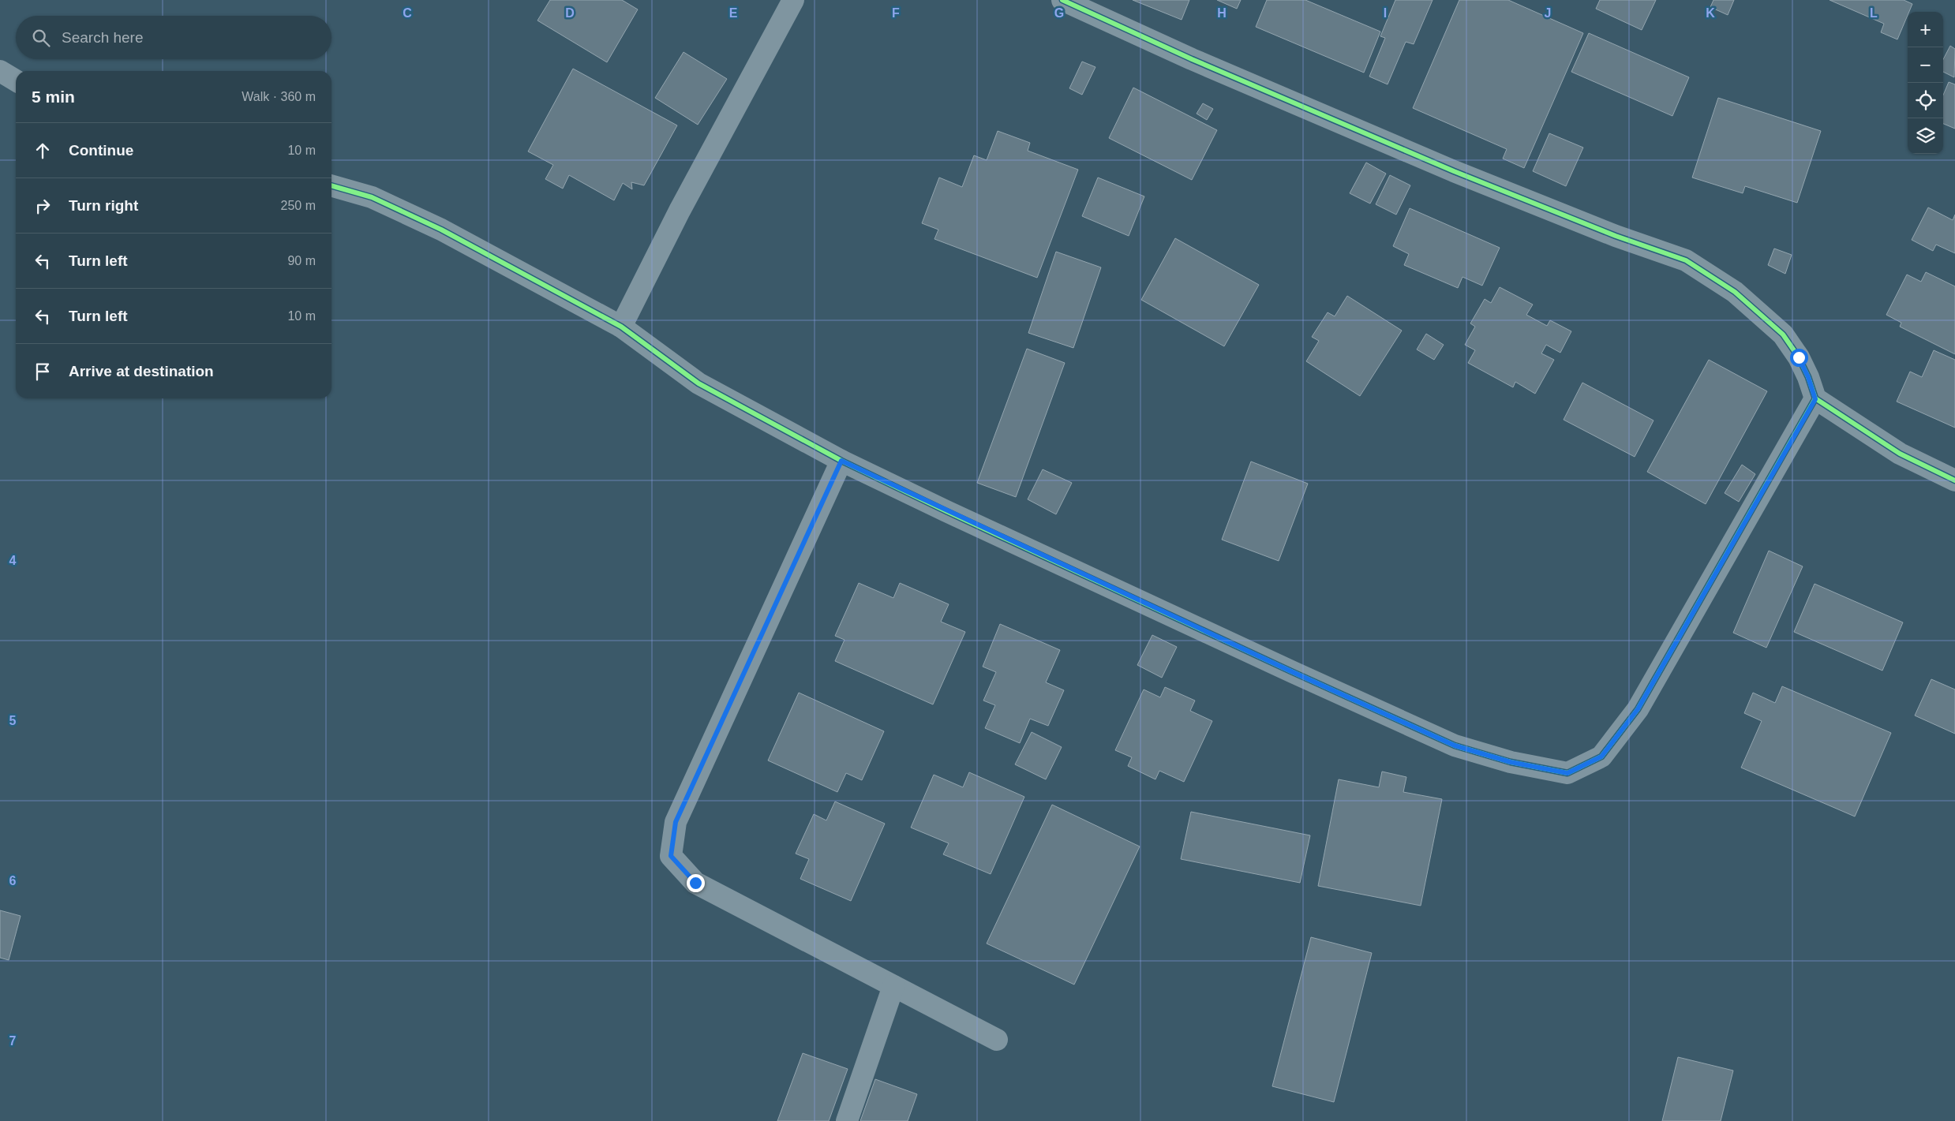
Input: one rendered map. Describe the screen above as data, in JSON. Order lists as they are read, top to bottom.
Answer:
{
  "page": {
    "map_buttons": ["+", "−"],
    "search": "Search here",
    "heading": ["5 min", "Walk · 360 m"],
    "list": [
      ["Continue", "10 m"],
      ["Turn right", "250 m"],
      ["Turn left", "90 m"],
      ["Turn left", "10 m"],
      "Arrive at destination"
    ]
  },
  "grid": {
    "columns": [
      "C",
      "D",
      "E",
      "F",
      "G",
      "H",
      "I",
      "J",
      "K",
      "L"
    ],
    "rows": [
      "4",
      "5",
      "6",
      "7"
    ]
  }
}
